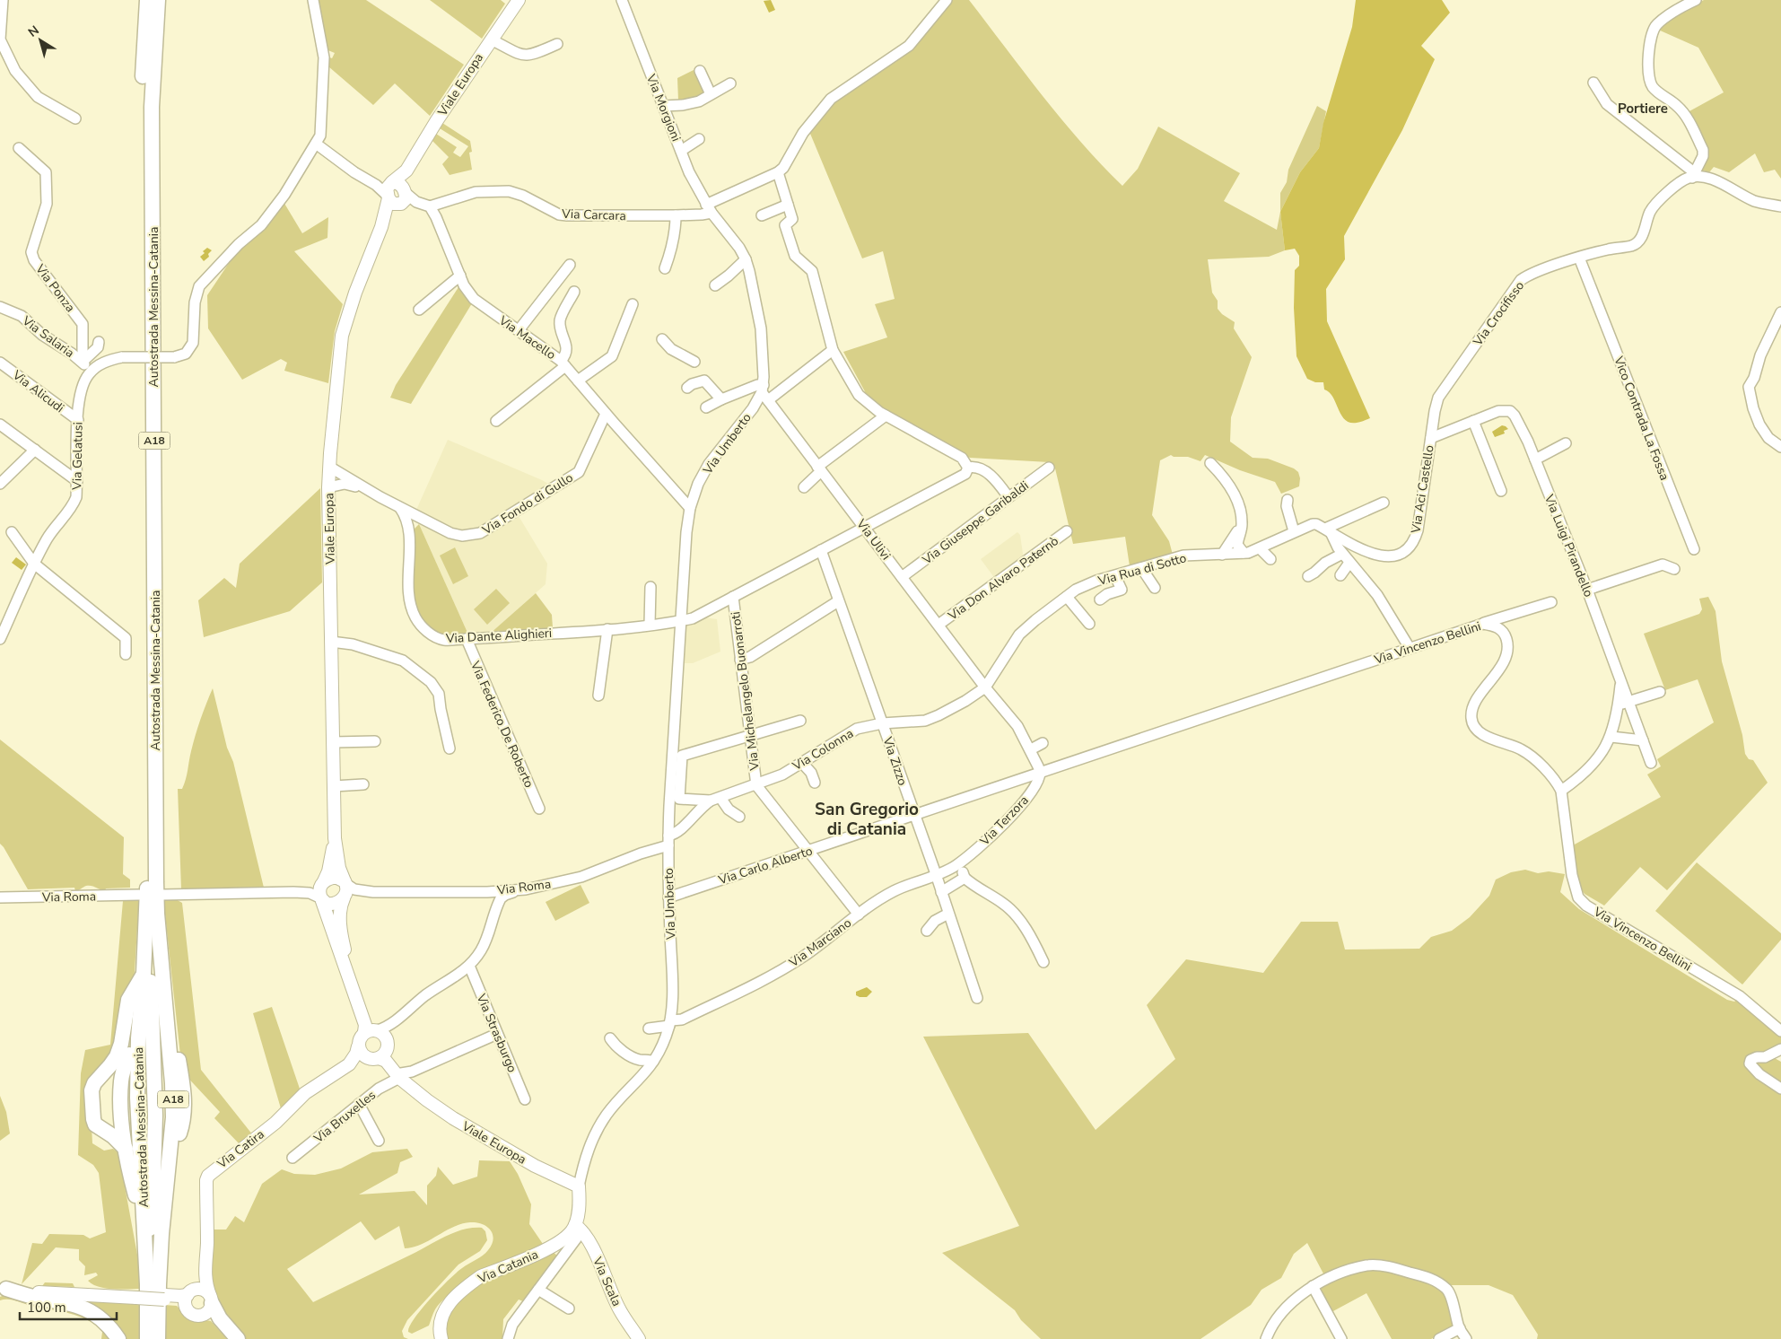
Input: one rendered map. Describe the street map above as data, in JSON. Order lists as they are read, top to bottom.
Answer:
{
  "streets": {
    "highway": ["Autostrada Messina-Catania", "A18"],
    "main road": [
      "Viale Europa",
      "Via Catira",
      "Via Catania",
      "Via Scala"
    ],
    "street": [
      "Via Morgioni",
      "Via Carcara",
      "Via Ponza",
      "Via Crocifisso",
      "Via Salaria",
      "Via Macello",
      "Via Alicudi",
      "Vico Contrada La Fossa",
      "Via Umberto",
      "Via Gelatusi",
      "Via Aci Castello",
      "Via Fondo di Gullo",
      "Via Giuseppe Garibaldi",
      "Via Ulivi",
      "Via Luigi Pirandello",
      "Via Rua di Sotto",
      "Via Don Alvaro Paternò",
      "Via Dante Alighieri",
      "Via Vincenzo Bellini",
      "Via Michelangelo Buonarroti",
      "Via Federico De Roberto",
      "Via Colonna",
      "Via Zizzo",
      "Via Terzora",
      "Via Carlo Alberto",
      "Via Roma",
      "Via Marciano",
      "Via Strasburgo",
      "Via Bruxelles"
    ]
  },
  "crossings": [
    ["Viale Europa", "Via Bruxelles"],
    ["Via Morgioni", "Via Carcara"],
    ["Via Carcara", "Via Macello"],
    ["Via Ponza", "Via Salaria"],
    ["Via Crocifisso", "Vico Contrada La Fossa"],
    ["Via Crocifisso", "Via Aci Castello"],
    ["Via Salaria", "Via Gelatusi"],
    ["Via Macello", "Via Umberto"],
    ["Via Macello", "Via Fondo di Gullo"],
    ["Via Alicudi", "Via Gelatusi"],
    ["Via Umberto", "Via Ulivi"],
    ["Via Umberto", "Via Dante Alighieri"],
    ["Via Umberto", "Via Carlo Alberto"],
    ["Via Umberto", "Via Roma"],
    ["Via Umberto", "Via Marciano"],
    ["Via Aci Castello", "Via Luigi Pirandello"],
    ["Via Aci Castello", "Via Rua di Sotto"],
    ["Via Fondo di Gullo", "Via Dante Alighieri"],
    ["Via Giuseppe Garibaldi", "Via Ulivi"],
    ["Via Ulivi", "Via Rua di Sotto"],
    ["Via Ulivi", "Via Don Alvaro Paternò"],
    ["Via Ulivi", "Via Dante Alighieri"],
    ["Via Ulivi", "Via Colonna"],
    ["Via Rua di Sotto", "Via Colonna"],
    ["Via Dante Alighieri", "Via Michelangelo Buonarroti"],
    ["Via Dante Alighieri", "Via Federico De Roberto"],
    ["Via Dante Alighieri", "Via Zizzo"],
    ["Via Vincenzo Bellini", "Via Terzora"],
    ["Via Vincenzo Bellini", "Via Carlo Alberto"],
    ["Via Michelangelo Buonarroti", "Via Colonna"],
    ["Via Colonna", "Via Zizzo"],
    ["Via Zizzo", "Via Terzora"],
    ["Via Zizzo", "Via Carlo Alberto"],
    ["Via Zizzo", "Via Marciano"],
    ["Via Terzora", "Via Carlo Alberto"],
    ["Via Terzora", "Via Marciano"],
    ["Via Strasburgo", "Via Bruxelles"],
    ["Via Catania", "Via Scala"]
  ],
  "districts": ["Portiere", "San Gregorio di Catania"],
  "scale_bar": "100 m",
  "north": "top left"
}
